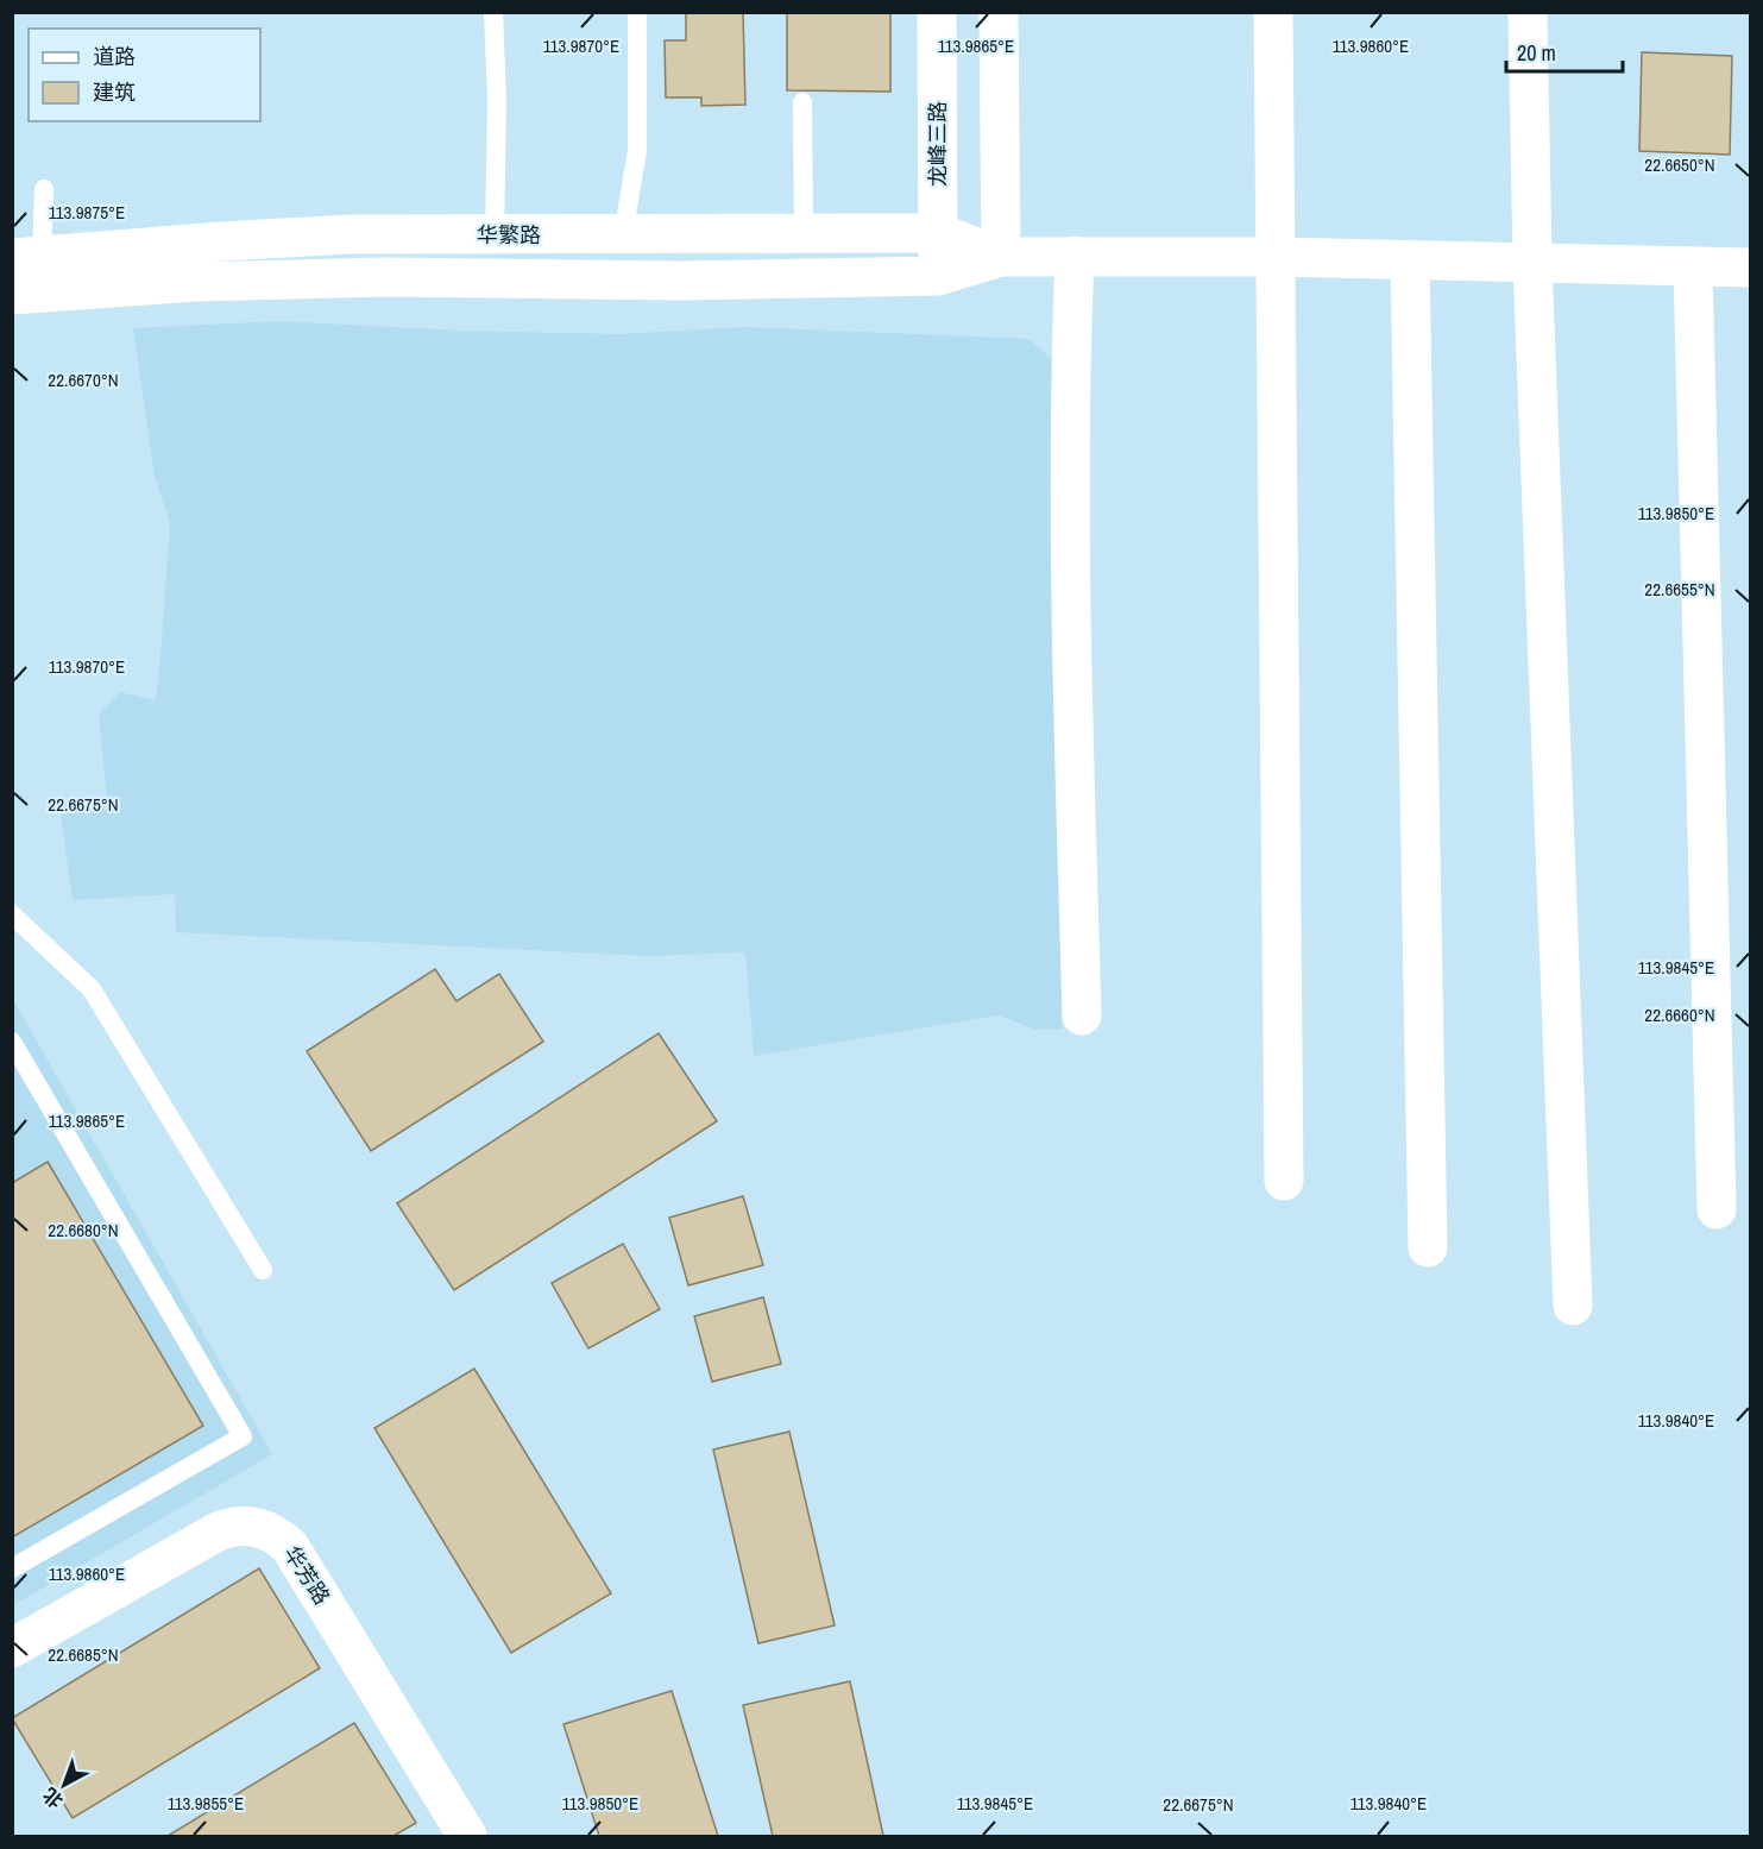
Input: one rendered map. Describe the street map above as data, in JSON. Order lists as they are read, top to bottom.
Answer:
{
  "streets": {
    "street": ["龙峰三路", "华繁路", "华芳路"]
  },
  "crossings": [
    ["龙峰三路", "华繁路"]
  ],
  "legend": ["道路", "建筑"],
  "scale_bar": "20 m",
  "north": "bottom left",
  "coordinates": [
    "113.9870°E",
    "113.9865°E",
    "113.9860°E",
    "22.6650°N",
    "113.9875°E",
    "22.6670°N",
    "113.9850°E",
    "22.6655°N",
    "22.6675°N",
    "113.9845°E",
    "22.6660°N",
    "22.6680°N",
    "113.9840°E",
    "22.6685°N",
    "113.9855°E"
  ]
}
